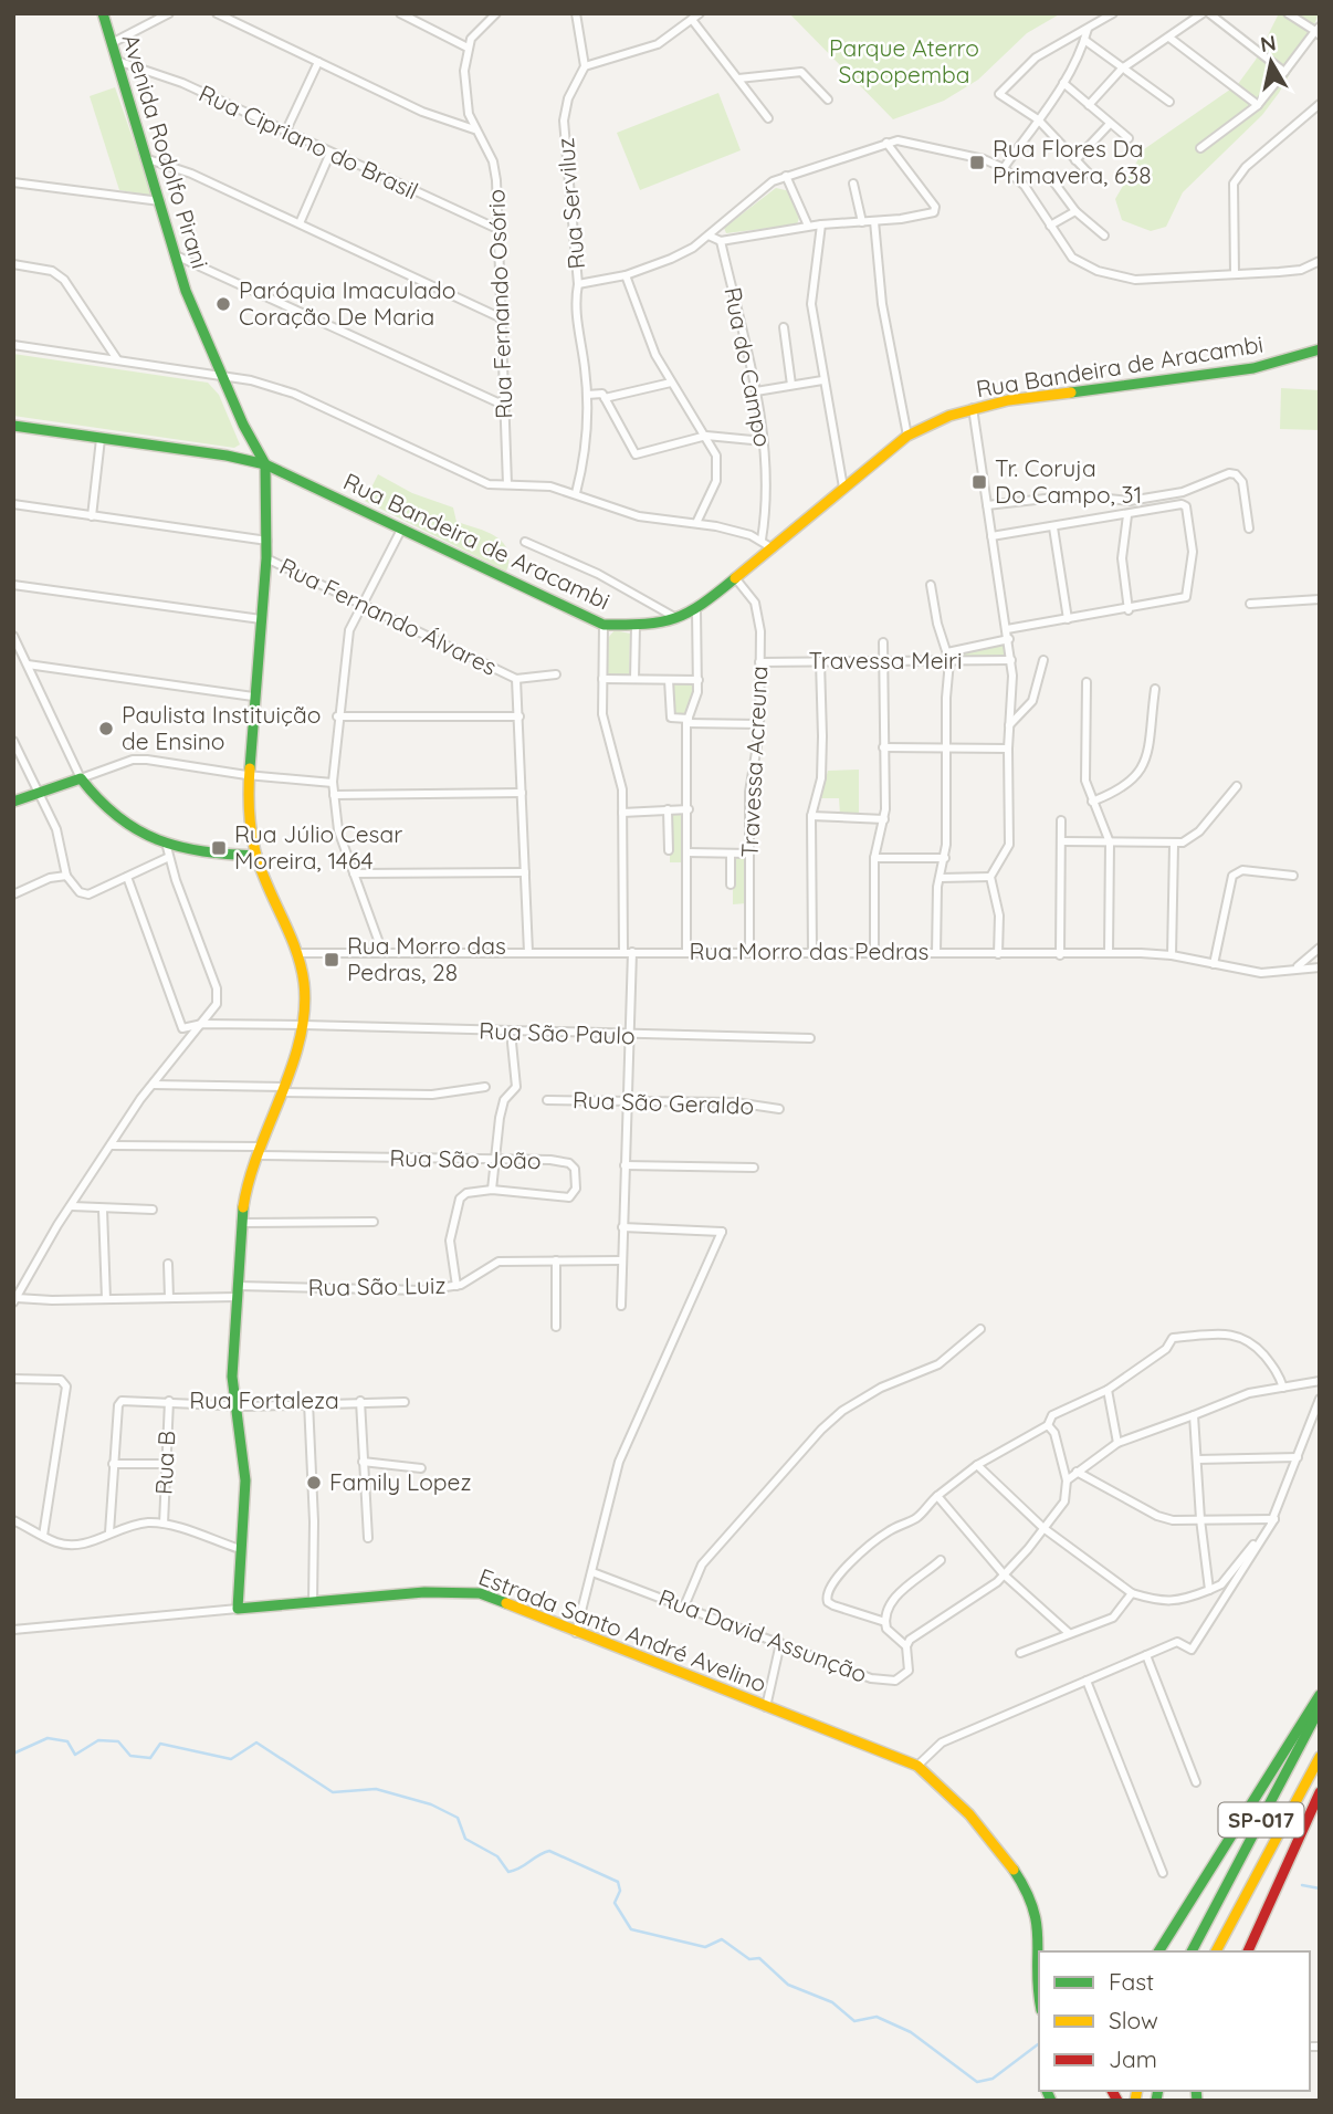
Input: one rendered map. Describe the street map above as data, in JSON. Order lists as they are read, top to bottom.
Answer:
{
  "streets": {
    "main road": [
      "Avenida Rodolfo Pirani",
      "Rua Bandeira de Aracambi",
      "Estrada Santo André Avelino",
      "SP-017"
    ],
    "street": [
      "Rua Cipriano do Brasil",
      "Rua Serviluz",
      "Rua Fernando Osório",
      "Rua do Campo",
      "Rua Fernando Álvares",
      "Travessa Meiri",
      "Travessa Acreuna",
      "Rua Morro das Pedras",
      "Rua São Paulo",
      "Rua São Geraldo",
      "Rua São João",
      "Rua São Luiz",
      "Rua Fortaleza",
      "Rua B",
      "Rua David Assunção"
    ]
  },
  "crossings": [
    ["Rua Cipriano do Brasil", "Avenida Rodolfo Pirani"],
    ["Rua Cipriano do Brasil", "Rua Fernando Osório"],
    ["Avenida Rodolfo Pirani", "Rua Bandeira de Aracambi"],
    ["Avenida Rodolfo Pirani", "Rua Fernando Álvares"],
    ["Avenida Rodolfo Pirani", "Rua Morro das Pedras"],
    ["Avenida Rodolfo Pirani", "Rua São Paulo"],
    ["Avenida Rodolfo Pirani", "Rua São João"],
    ["Avenida Rodolfo Pirani", "Rua São Luiz"],
    ["Avenida Rodolfo Pirani", "Rua Fortaleza"],
    ["Avenida Rodolfo Pirani", "Estrada Santo André Avelino"],
    ["Rua Serviluz", "Rua do Campo"],
    ["Rua Bandeira de Aracambi", "Travessa Acreuna"],
    ["Travessa Meiri", "Travessa Acreuna"],
    ["Travessa Acreuna", "Rua Morro das Pedras"],
    ["Rua São João", "Rua São Luiz"],
    ["Rua Fortaleza", "Rua B"]
  ],
  "parks": ["Parque Aterro Sapopemba"],
  "places": {
    "transit": [
      "Rua Flores Da Primavera, 638",
      "Tr. Coruja Do Campo, 31",
      "Rua Júlio Cesar Moreira, 1464",
      "Rua Morro das Pedras, 28"
    ],
    "other": ["Paróquia Imaculado Coração De Maria", "Paulista Instituição de Ensino", "Family Lopez"]
  },
  "legend": ["Fast", "Slow", "Jam"],
  "north": "top"
}
